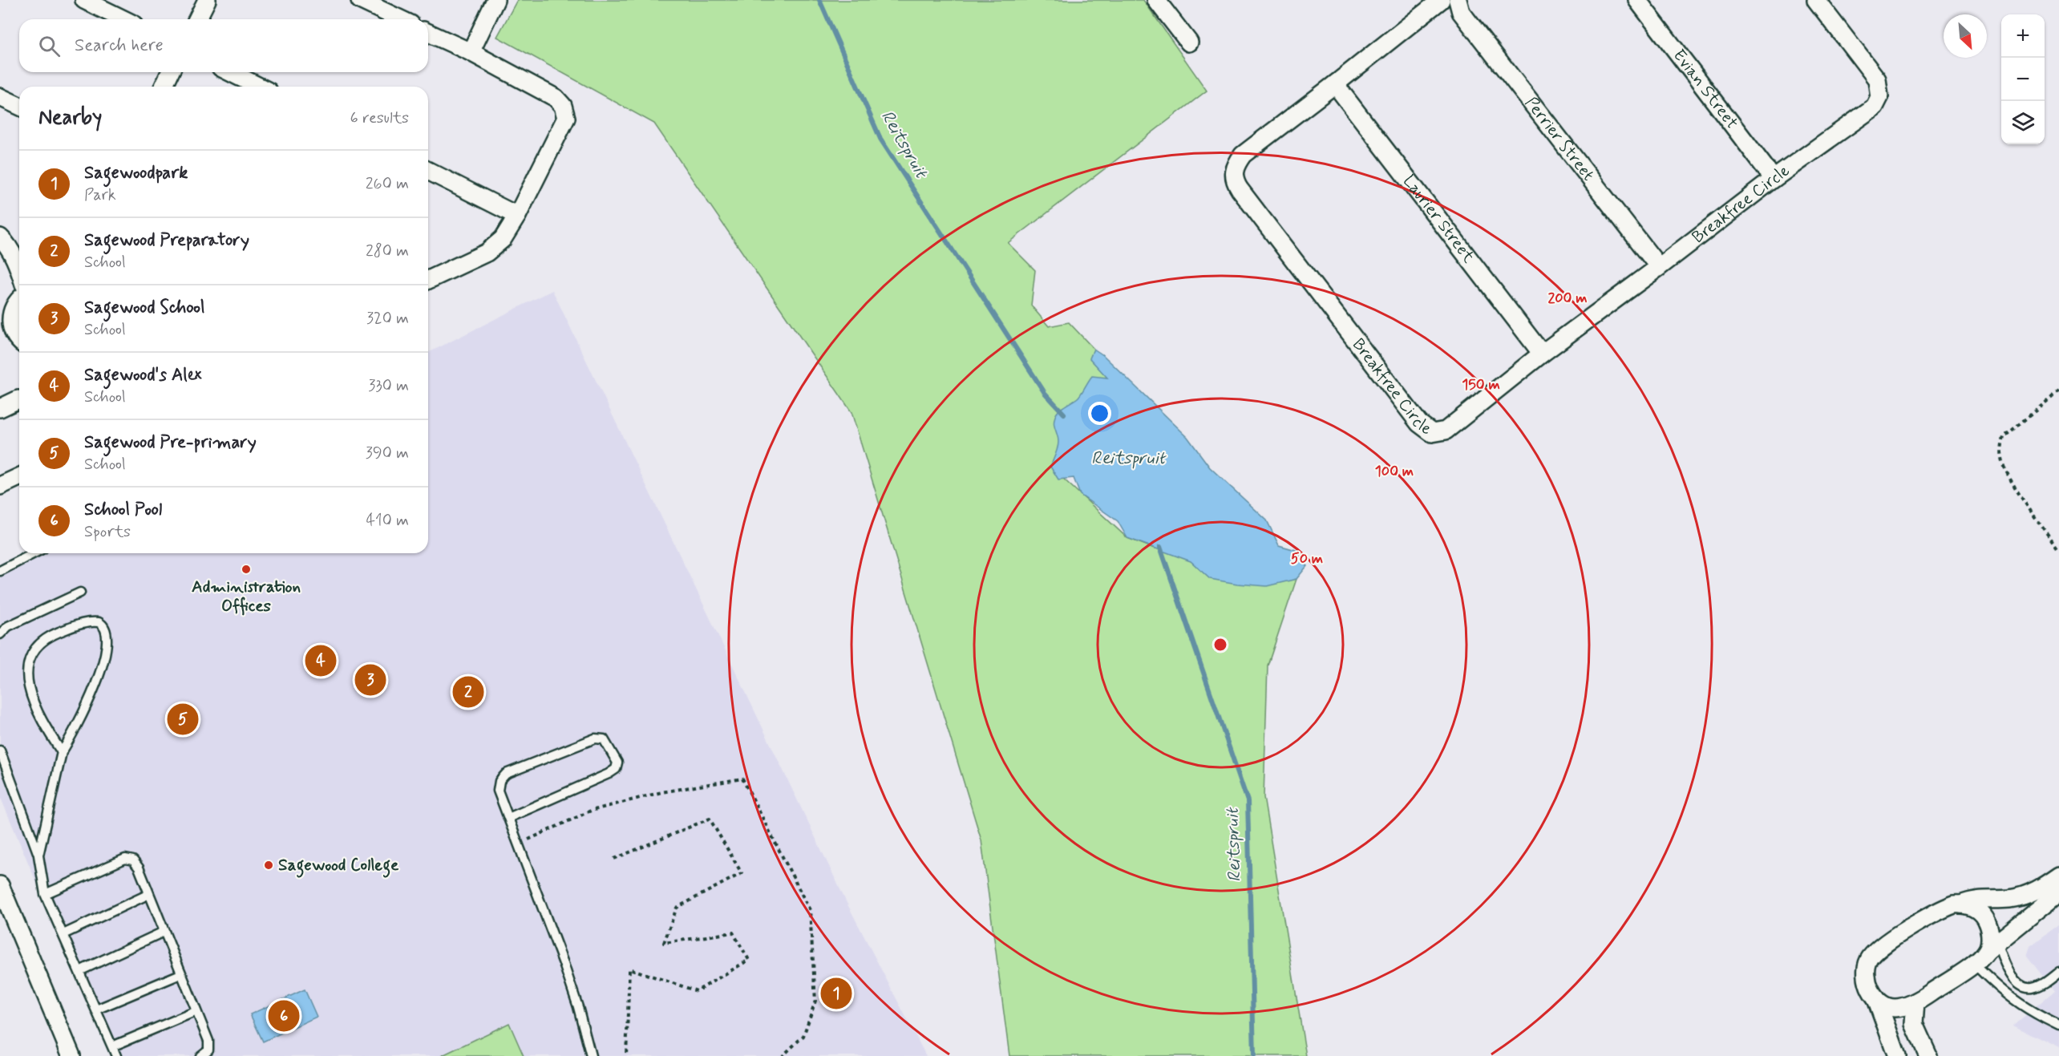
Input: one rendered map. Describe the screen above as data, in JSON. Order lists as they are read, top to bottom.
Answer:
{
  "streets": {
    "street": [
      "Evian Street",
      "Perrier Street",
      "Breakfree Circle",
      "Laurier Street"
    ]
  },
  "crossings": [
    ["Evian Street", "Breakfree Circle"],
    ["Perrier Street", "Breakfree Circle"],
    ["Breakfree Circle", "Laurier Street"]
  ],
  "water": ["Reitspruit"],
  "places": ["Administration Offices", "Sagewood College"],
  "north": "bottom right",
  "page": {
    "map_buttons": ["+", "−"],
    "search": "Search here",
    "heading": ["Nearby", "6 results"],
    "list": [
      {
        "mark": "1",
        "name": "Sagewoodpark",
        "note": "Park",
        "value": "260 m"
      },
      {
        "mark": "2",
        "name": "Sagewood Preparatory",
        "note": "School",
        "value": "280 m"
      },
      {
        "mark": "3",
        "name": "Sagewood School",
        "note": "School",
        "value": "320 m"
      },
      {
        "mark": "4",
        "name": "Sagewood's Alex",
        "note": "School",
        "value": "330 m"
      },
      {
        "mark": "5",
        "name": "Sagewood Pre-primary",
        "note": "School",
        "value": "390 m"
      },
      {
        "mark": "6",
        "name": "School Pool",
        "note": "Sports",
        "value": "410 m"
      }
    ],
    "pins": [
      "4",
      "3",
      "2",
      "5",
      "1",
      "6"
    ]
  },
  "rings": [
    "200 m",
    "150 m",
    "100 m",
    "50 m"
  ]
}
